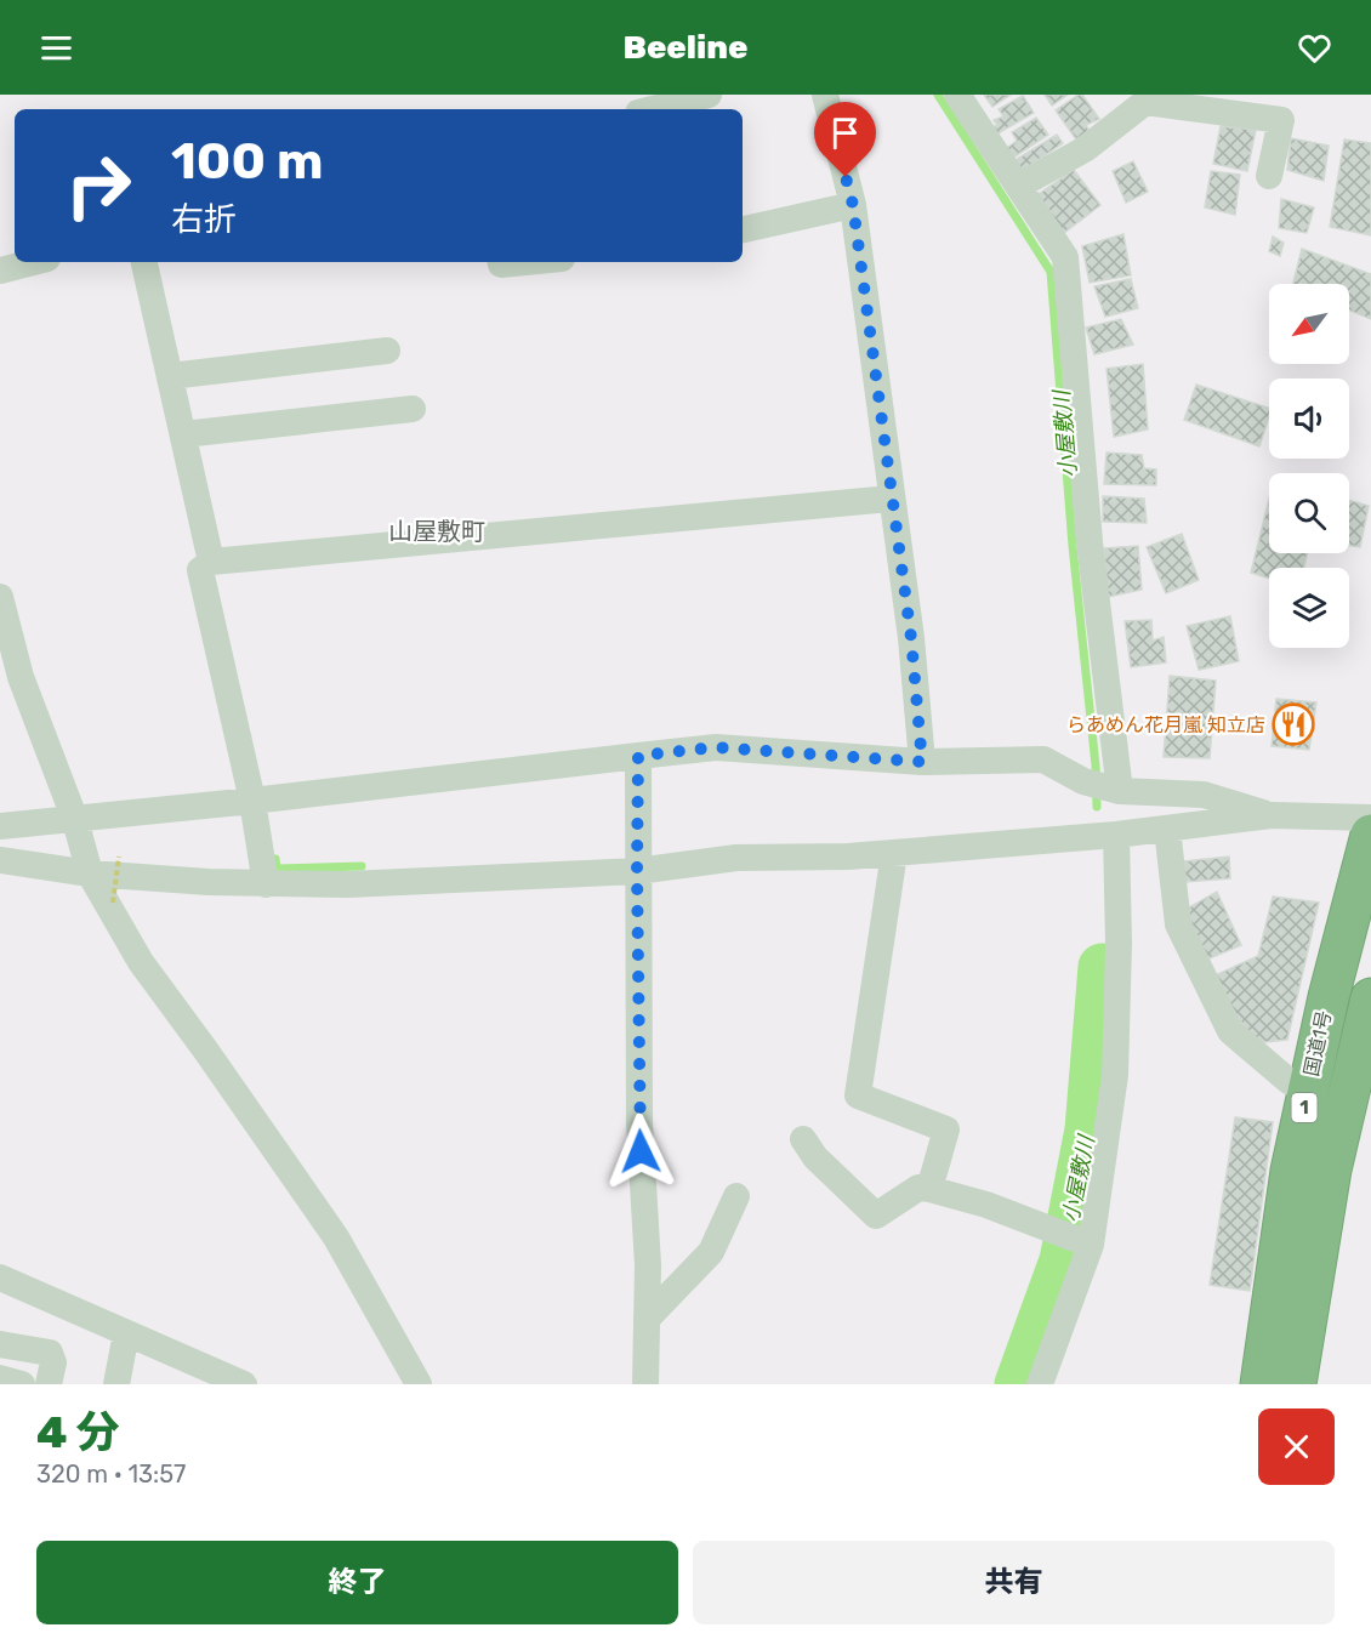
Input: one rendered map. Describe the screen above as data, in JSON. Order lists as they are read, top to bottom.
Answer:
{
  "streets": {
    "highway": ["国道1号", "1"]
  },
  "districts": ["山屋敷町"],
  "water": ["小屋敷川"],
  "places": {
    "restaurant": ["らあめん花月嵐 知立店"]
  },
  "north": "bottom left",
  "page": {
    "header": "Beeline",
    "turn": ["100 m", "右折"],
    "heading": ["4 分", "320 m · 13:57"],
    "buttons": ["終了", "共有"]
  }
}
